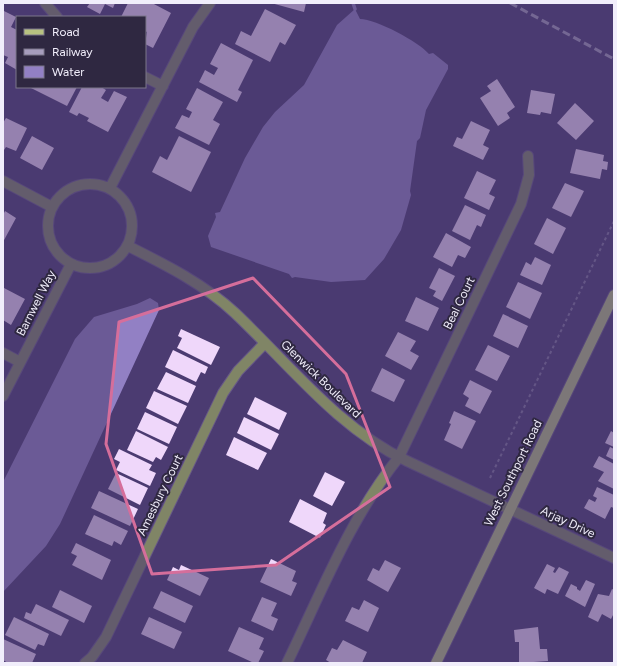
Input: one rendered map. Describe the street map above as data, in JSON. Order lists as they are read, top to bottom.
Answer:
{
  "streets": {
    "main road": ["West Southport Road"],
    "street": [
      "Barnwell Way",
      "Beal Court",
      "Glenwick Boulevard",
      "Amesbury Court",
      "Arjay Drive"
    ]
  },
  "crossings": [
    ["Barnwell Way", "Glenwick Boulevard"],
    ["Beal Court", "Glenwick Boulevard"],
    ["Glenwick Boulevard", "West Southport Road"],
    ["Glenwick Boulevard", "Amesbury Court"],
    ["Glenwick Boulevard", "Arjay Drive"],
    ["West Southport Road", "Arjay Drive"]
  ],
  "legend": ["Road", "Railway", "Water"]
}
